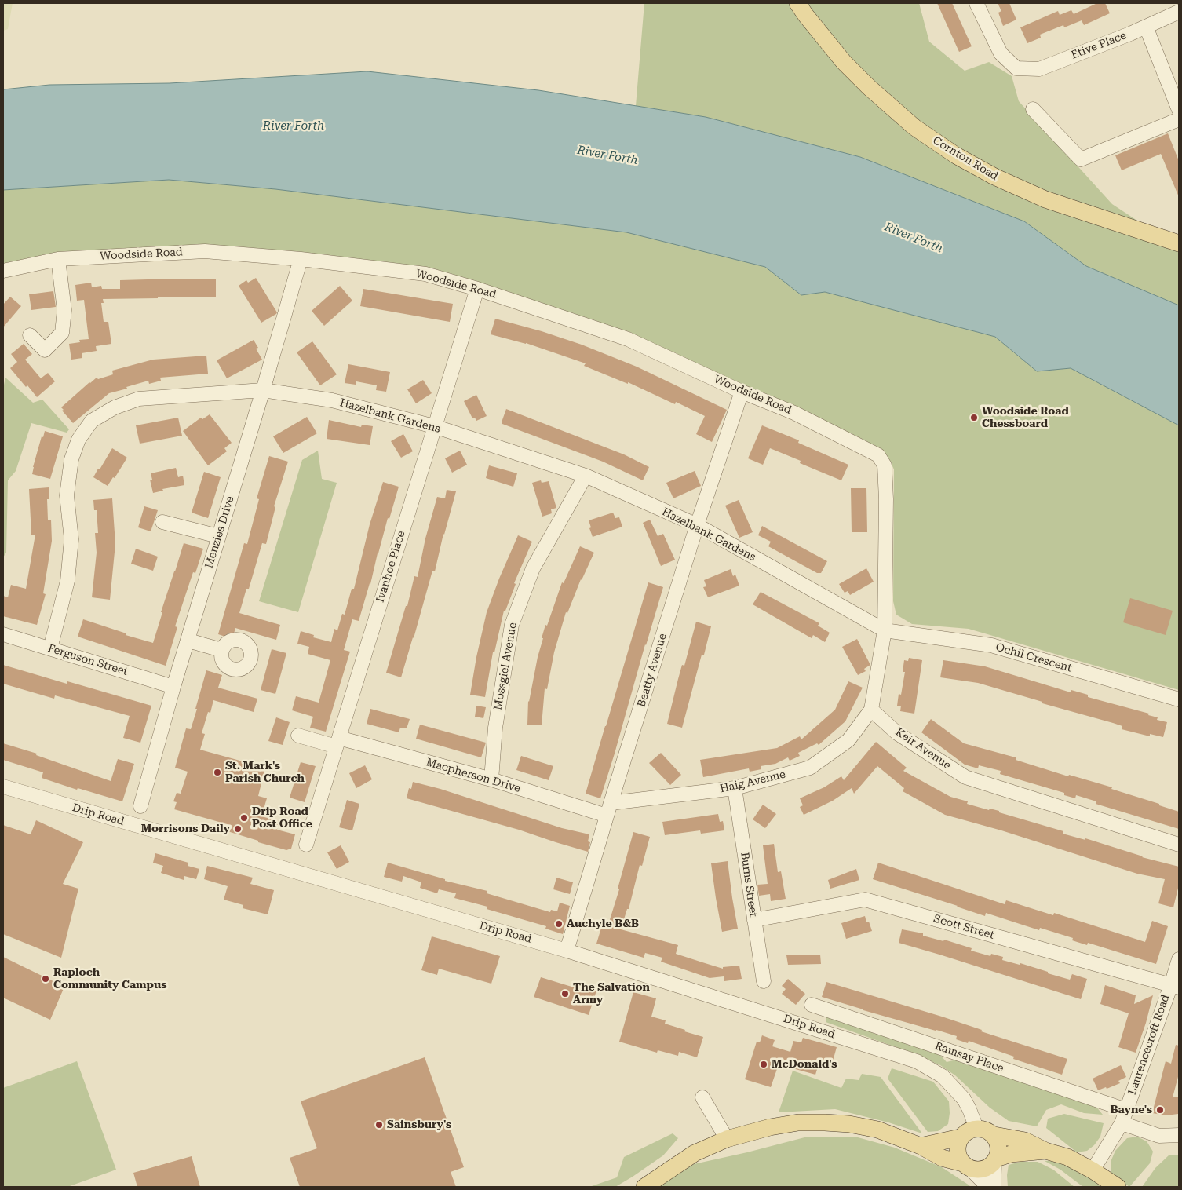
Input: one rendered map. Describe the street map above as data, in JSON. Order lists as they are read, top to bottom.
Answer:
{
  "streets": {
    "main road": ["Cornton Road"],
    "street": [
      "Etive Place",
      "Woodside Road",
      "Hazelbank Gardens",
      "Menzies Drive",
      "Ivanhoe Place",
      "Ochil Crescent",
      "Ferguson Street",
      "Mossgiel Avenue",
      "Beatty Avenue",
      "Keir Avenue",
      "Macpherson Drive",
      "Haig Avenue",
      "Drip Road",
      "Burns Street",
      "Scott Street",
      "Laurencecroft Road",
      "Ramsay Place"
    ]
  },
  "crossings": [
    ["Woodside Road", "Hazelbank Gardens"],
    ["Woodside Road", "Menzies Drive"],
    ["Woodside Road", "Ivanhoe Place"],
    ["Woodside Road", "Ochil Crescent"],
    ["Woodside Road", "Beatty Avenue"],
    ["Hazelbank Gardens", "Menzies Drive"],
    ["Hazelbank Gardens", "Ivanhoe Place"],
    ["Hazelbank Gardens", "Ochil Crescent"],
    ["Hazelbank Gardens", "Ferguson Street"],
    ["Hazelbank Gardens", "Mossgiel Avenue"],
    ["Hazelbank Gardens", "Beatty Avenue"],
    ["Menzies Drive", "Ferguson Street"],
    ["Ivanhoe Place", "Macpherson Drive"],
    ["Mossgiel Avenue", "Macpherson Drive"],
    ["Beatty Avenue", "Macpherson Drive"],
    ["Beatty Avenue", "Haig Avenue"],
    ["Beatty Avenue", "Drip Road"],
    ["Keir Avenue", "Haig Avenue"],
    ["Macpherson Drive", "Haig Avenue"],
    ["Haig Avenue", "Burns Street"],
    ["Burns Street", "Scott Street"],
    ["Scott Street", "Laurencecroft Road"],
    ["Laurencecroft Road", "Ramsay Place"]
  ],
  "water": ["River Forth"],
  "places": [
    "Woodside Road Chessboard",
    "St. Mark's Parish Church",
    "Drip Road Post Office",
    "Morrisons Daily",
    "Auchyle B&B",
    "Raploch Community Campus",
    "The Salvation Army",
    "McDonald's",
    "Bayne's",
    "Sainsbury's"
  ]
}
